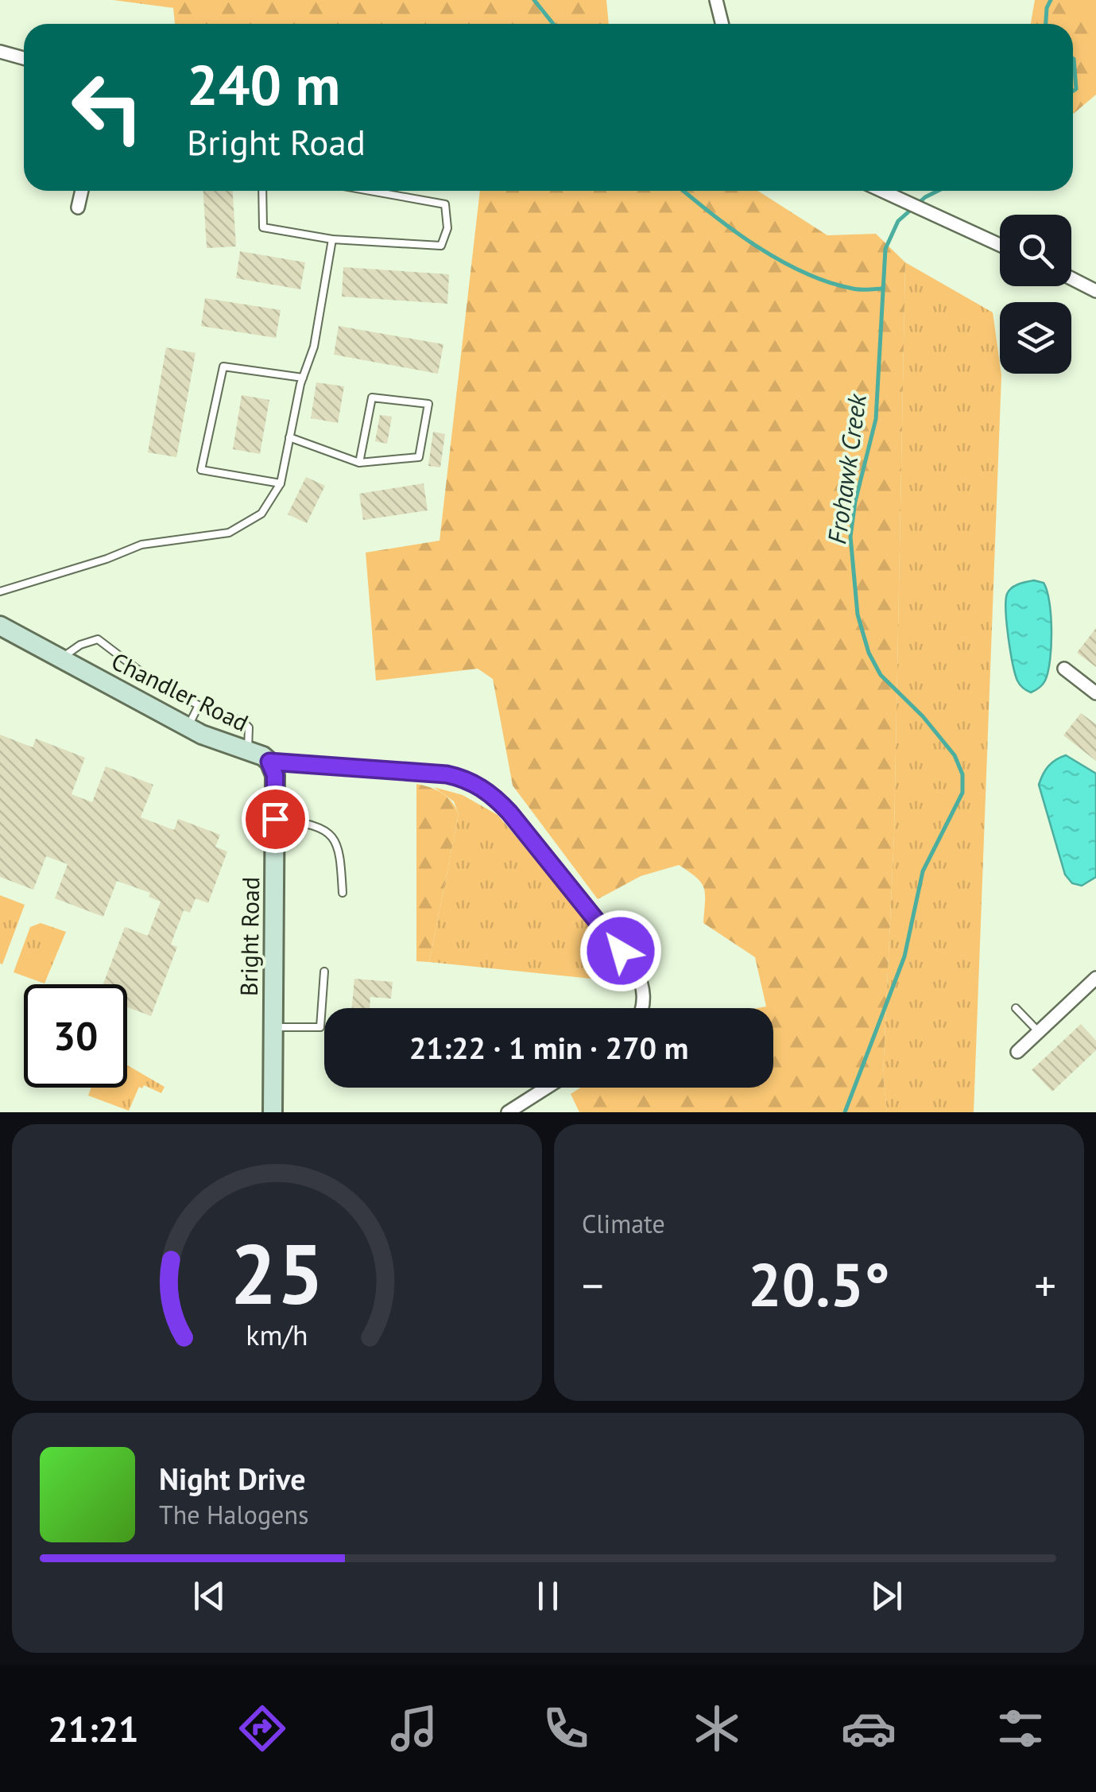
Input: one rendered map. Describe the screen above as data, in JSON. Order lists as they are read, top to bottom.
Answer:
{
  "streets": {
    "street": ["Chandler Road", "Bright Road"]
  },
  "crossings": [
    ["Chandler Road", "Bright Road"]
  ],
  "water": ["Frohawk Creek"],
  "page": {
    "turn": ["240 m", "Bright Road"],
    "limit": "30",
    "trip": "21:22 · 1 min · 270 m",
    "tile": "Climate",
    "heat": ["−", "20.5°", "+"],
    "song": ["Night Drive", "The Halogens"],
    "tabs": "21:21",
    "gauge": ["25", "km/h"]
  }
}
